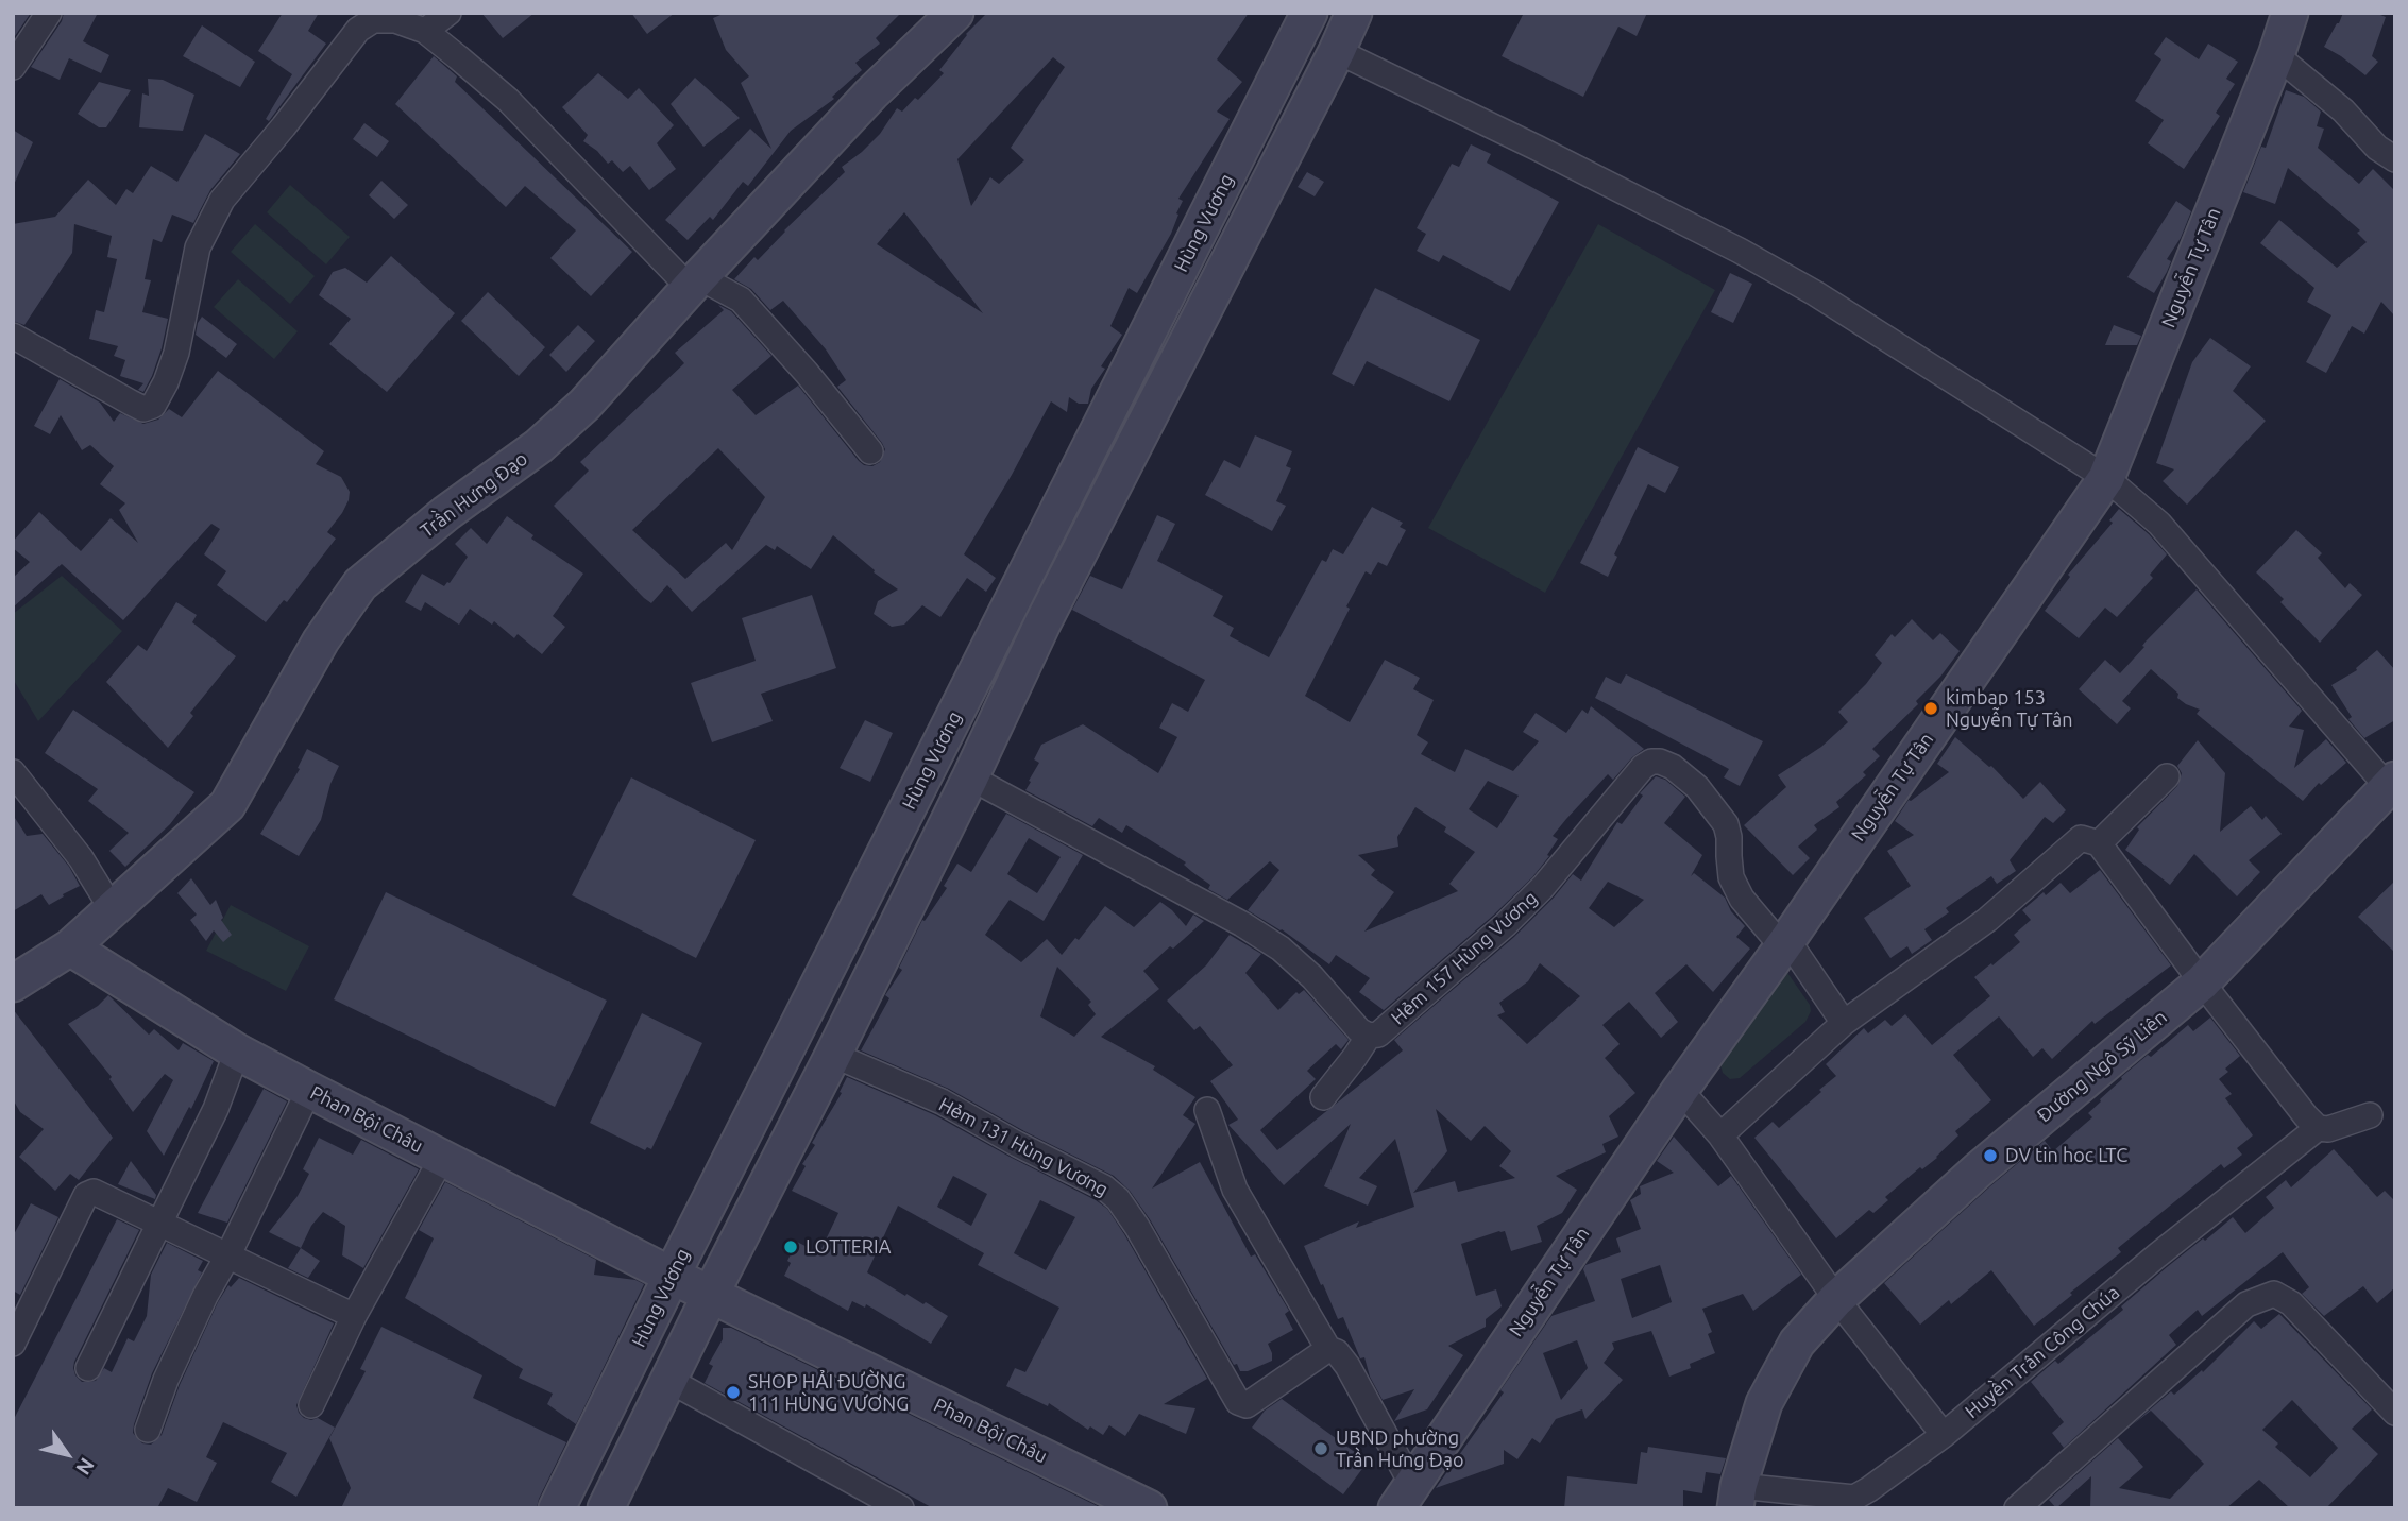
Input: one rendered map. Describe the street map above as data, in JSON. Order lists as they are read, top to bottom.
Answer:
{
  "streets": {
    "street": [
      "Hùng Vương",
      "Nguyễn Tự Tân",
      "Trần Hưng Đạo",
      "Hẻm 157 Hùng Vương",
      "Đường Ngô Sỹ Liên",
      "Phan Bội Châu",
      "Hẻm 131 Hùng Vương",
      "Huyền Trân Công Chúa"
    ]
  },
  "crossings": [
    ["Hùng Vương", "Phan Bội Châu"],
    ["Hùng Vương", "Hẻm 131 Hùng Vương"],
    ["Nguyễn Tự Tân", "Hẻm 157 Hùng Vương"],
    ["Trần Hưng Đạo", "Phan Bội Châu"],
    ["Đường Ngô Sỹ Liên", "Huyền Trân Công Chúa"]
  ],
  "places": [
    "kimbap 153 Nguyễn Tự Tân",
    "DV tin hoc LTC",
    "LOTTERIA",
    "SHOP HẢI ĐƯỜNG 111 HÙNG VƯƠNG",
    "UBND phường Trần Hưng Đạo"
  ],
  "north": "bottom right"
}
